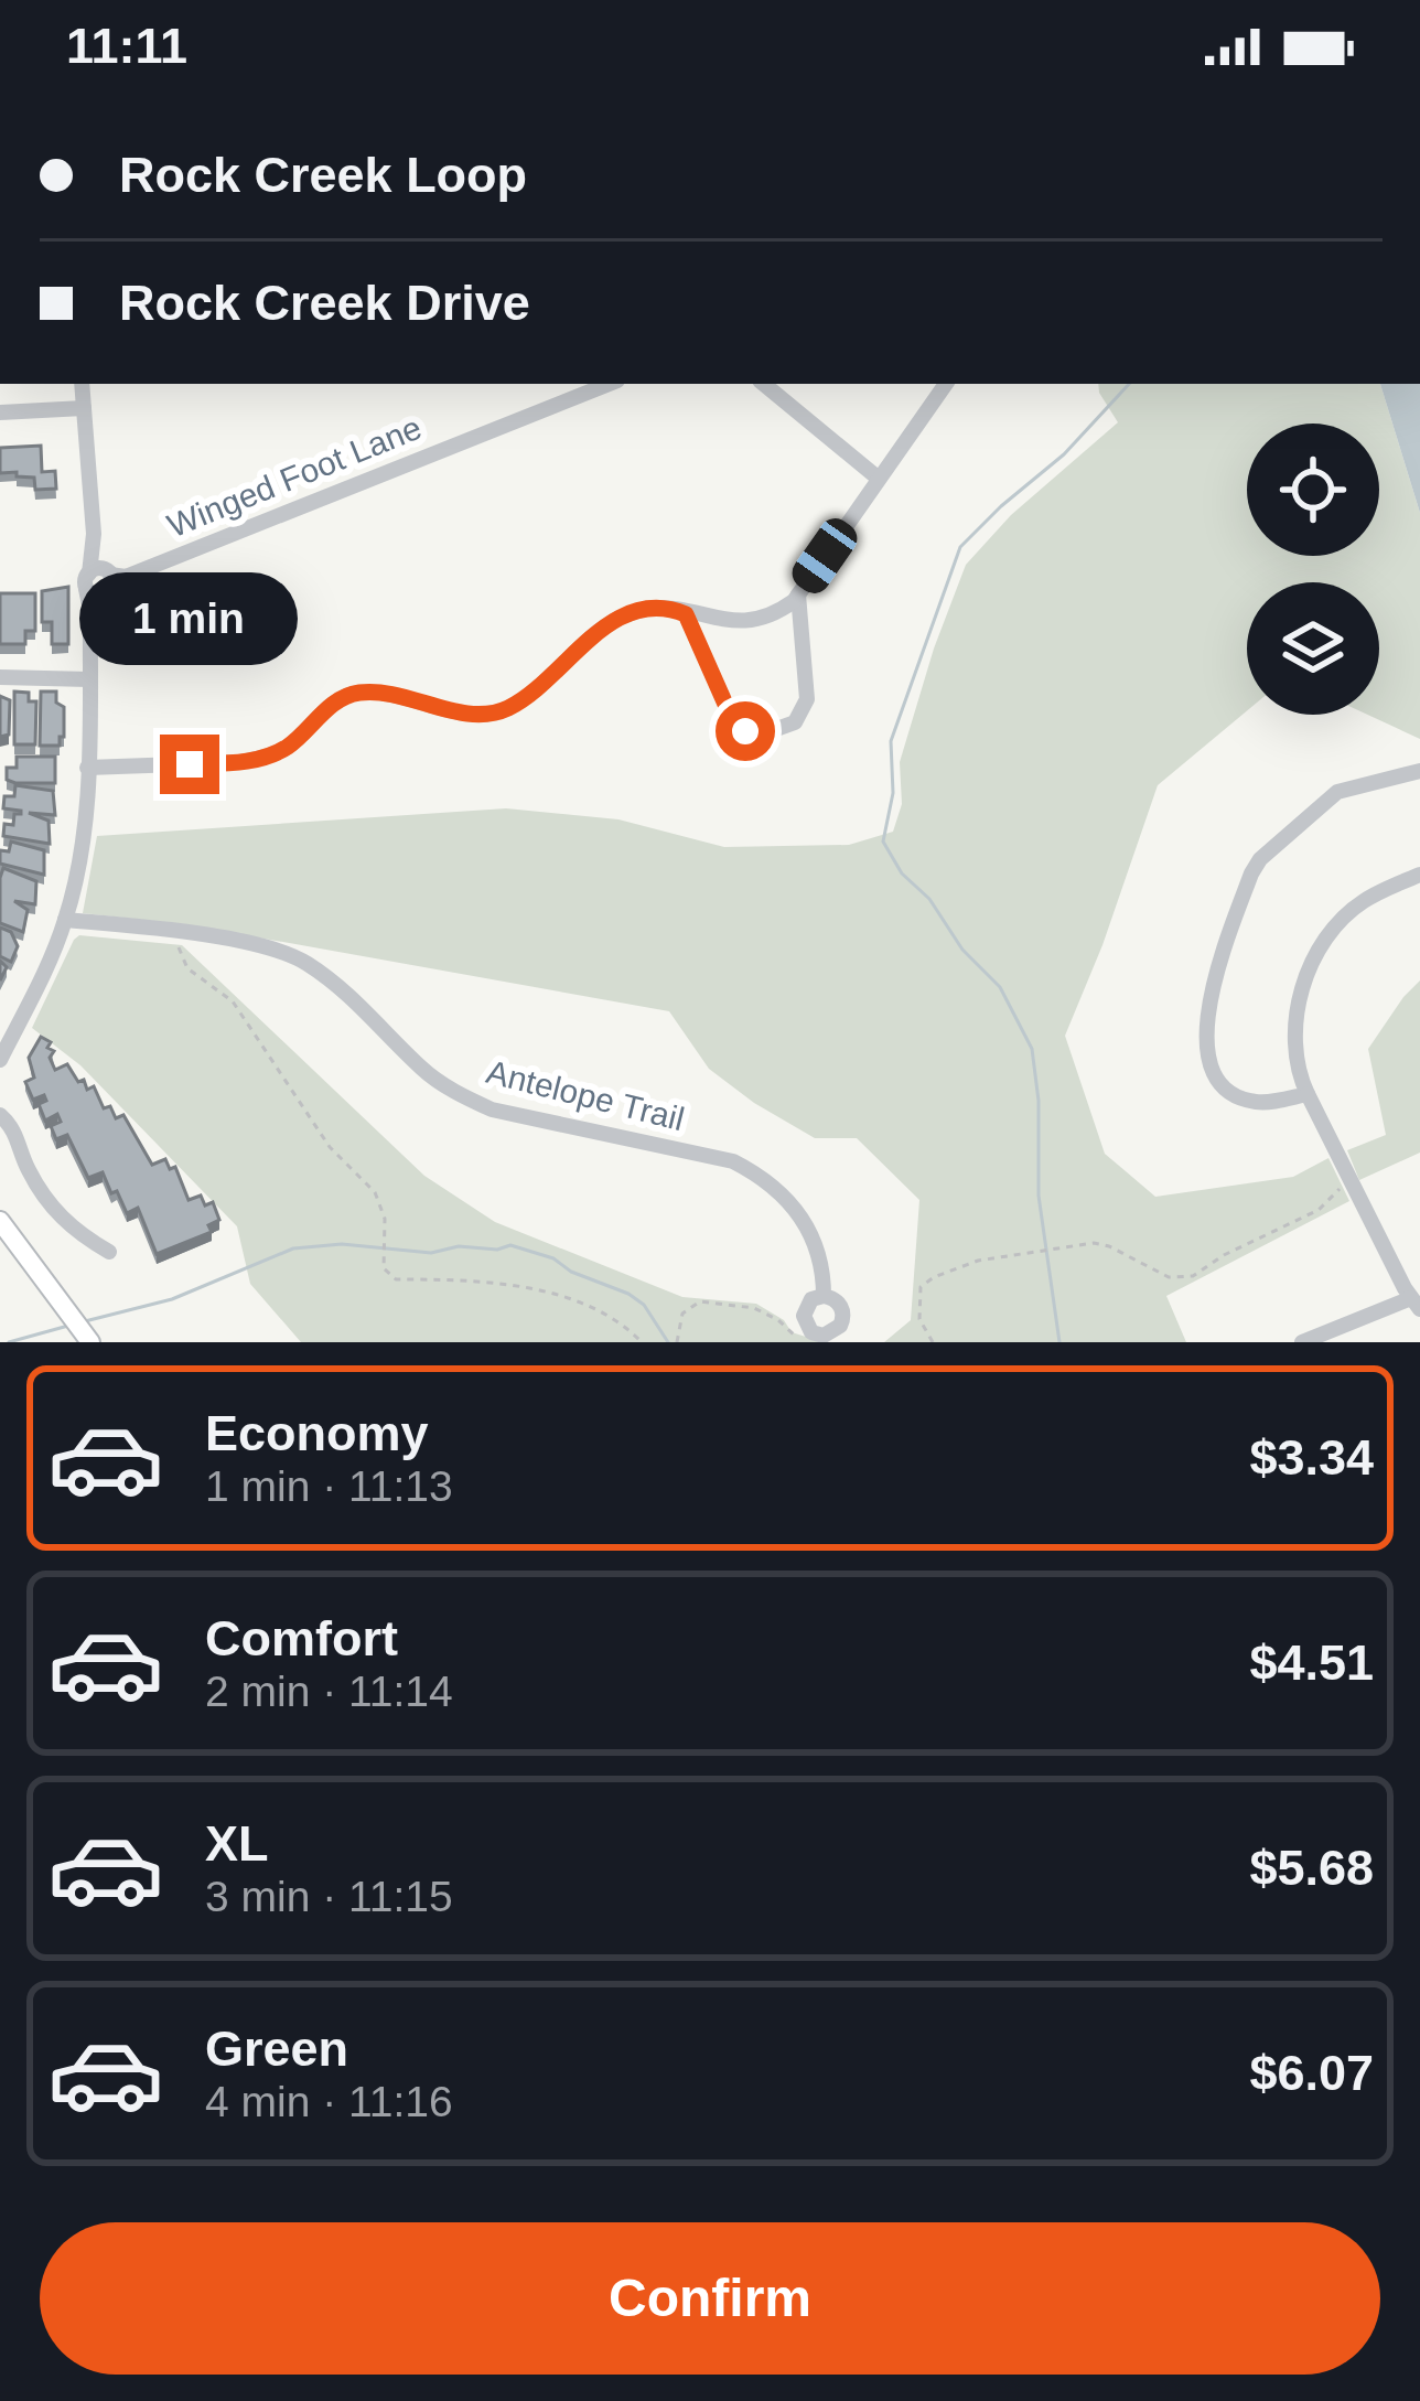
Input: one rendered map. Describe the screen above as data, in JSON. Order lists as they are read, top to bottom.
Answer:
{
  "streets": {
    "street": ["Winged Foot Lane", "Antelope Trail"]
  },
  "page": {
    "status": "11:11",
    "banner": ["Rock Creek Loop", "Rock Creek Drive"],
    "bubble": "1 min",
    "list": [
      {
        "name": "Economy",
        "note": "1 min · 11:13",
        "value": "$3.34"
      },
      {
        "name": "Comfort",
        "note": "2 min · 11:14",
        "value": "$4.51"
      },
      {
        "name": "XL",
        "note": "3 min · 11:15",
        "value": "$5.68"
      },
      {
        "name": "Green",
        "note": "4 min · 11:16",
        "value": "$6.07"
      }
    ],
    "buttons": "Confirm"
  }
}
